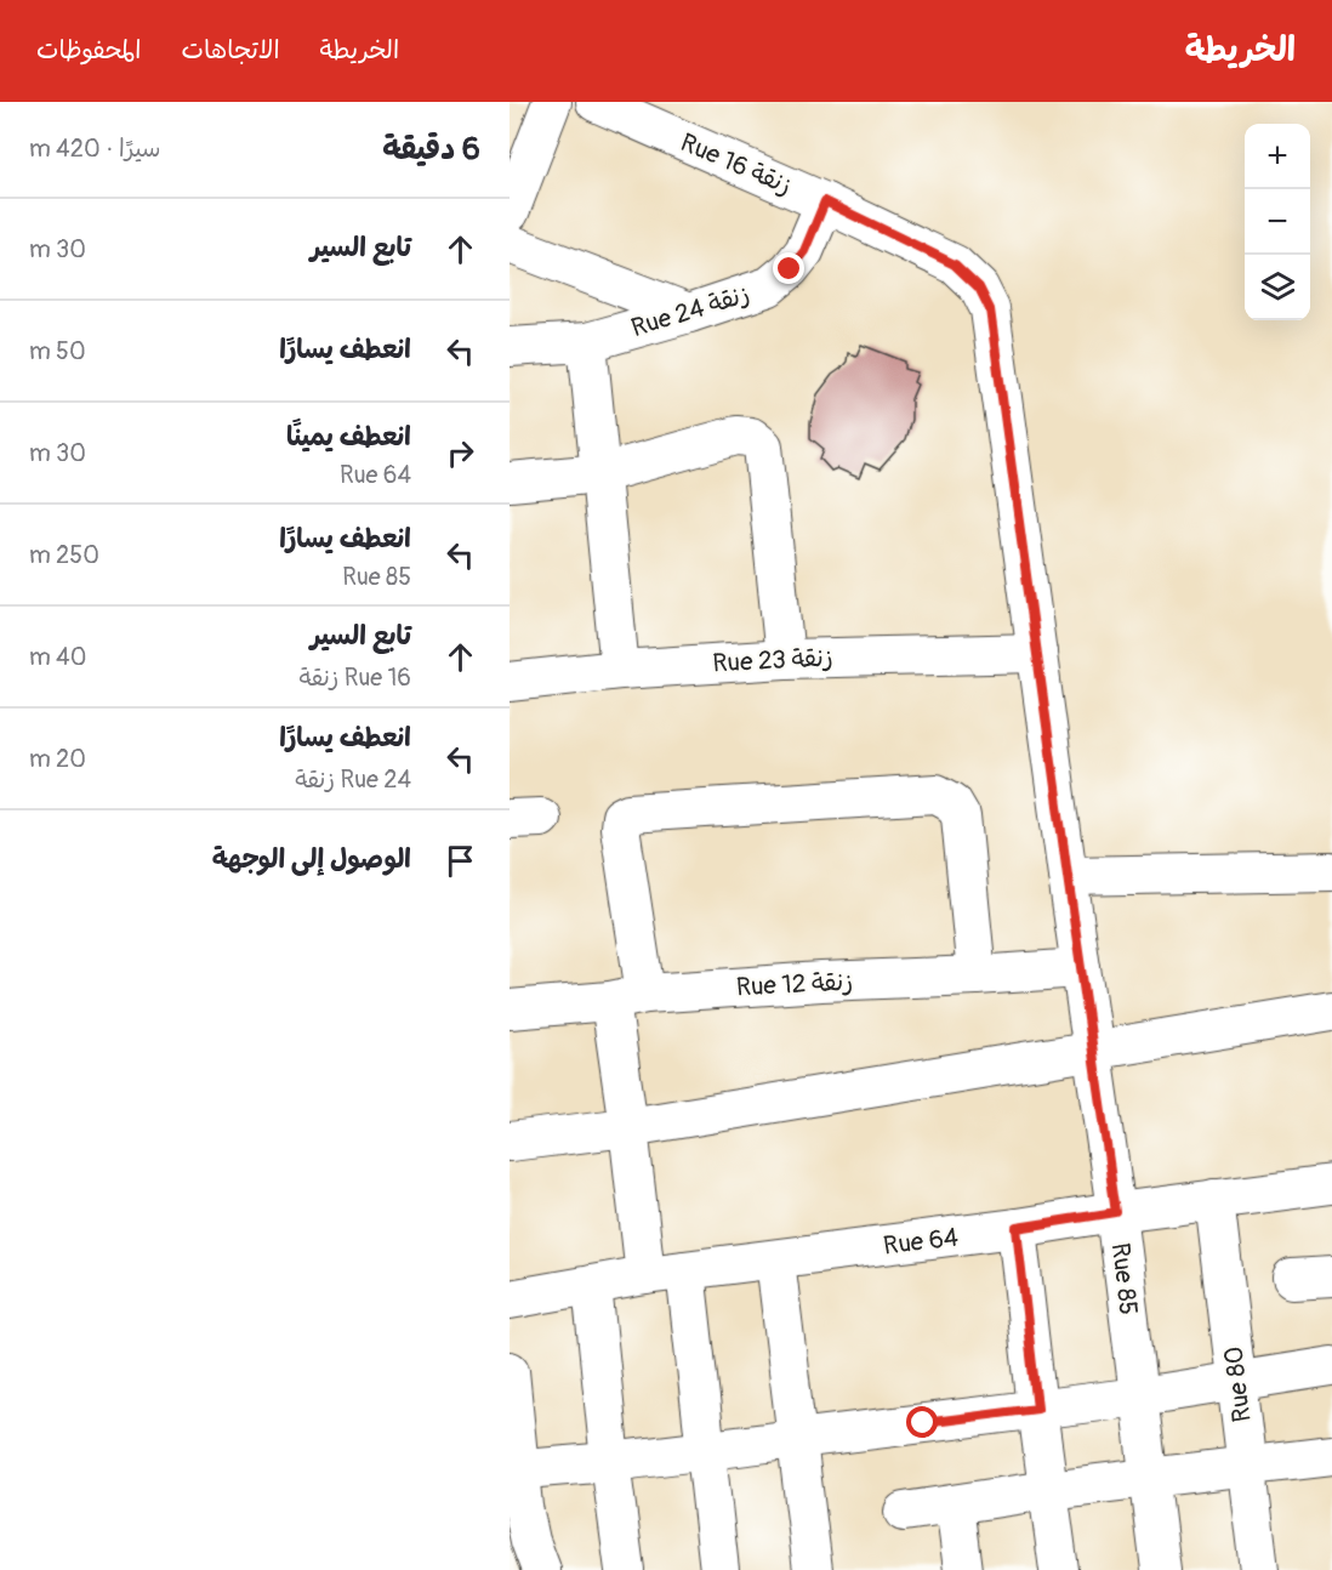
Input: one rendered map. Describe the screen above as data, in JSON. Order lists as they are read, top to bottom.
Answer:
{
  "streets": {
    "street": [
      "Rue 16 زنقة",
      "Rue 24 زنقة",
      "Rue 23 زنقة",
      "Rue 12 زنقة",
      "Rue 64",
      "Rue 85",
      "Rue 80"
    ]
  },
  "crossings": [
    ["Rue 16 زنقة", "Rue 24 زنقة"],
    ["Rue 16 زنقة", "Rue 85"],
    ["Rue 23 زنقة", "Rue 85"],
    ["Rue 12 زنقة", "Rue 85"],
    ["Rue 64", "Rue 85"],
    ["Rue 64", "Rue 80"]
  ],
  "page": {
    "header": "الخريطة",
    "nav": ["الخريطة", "الاتجاهات", "المحفوظات"],
    "heading": ["6 دقيقة", "سيرًا · 420 m"],
    "map_buttons": ["+", "−"],
    "list": [
      ["تابع السير", "30 m"],
      ["انعطف يسارًا", "50 m"],
      ["انعطف يمينًا", "Rue 64", "30 m"],
      ["انعطف يسارًا", "Rue 85", "250 m"],
      ["تابع السير", "Rue 16 زنقة", "40 m"],
      ["انعطف يسارًا", "Rue 24 زنقة", "20 m"],
      "الوصول إلى الوجهة"
    ]
  }
}
